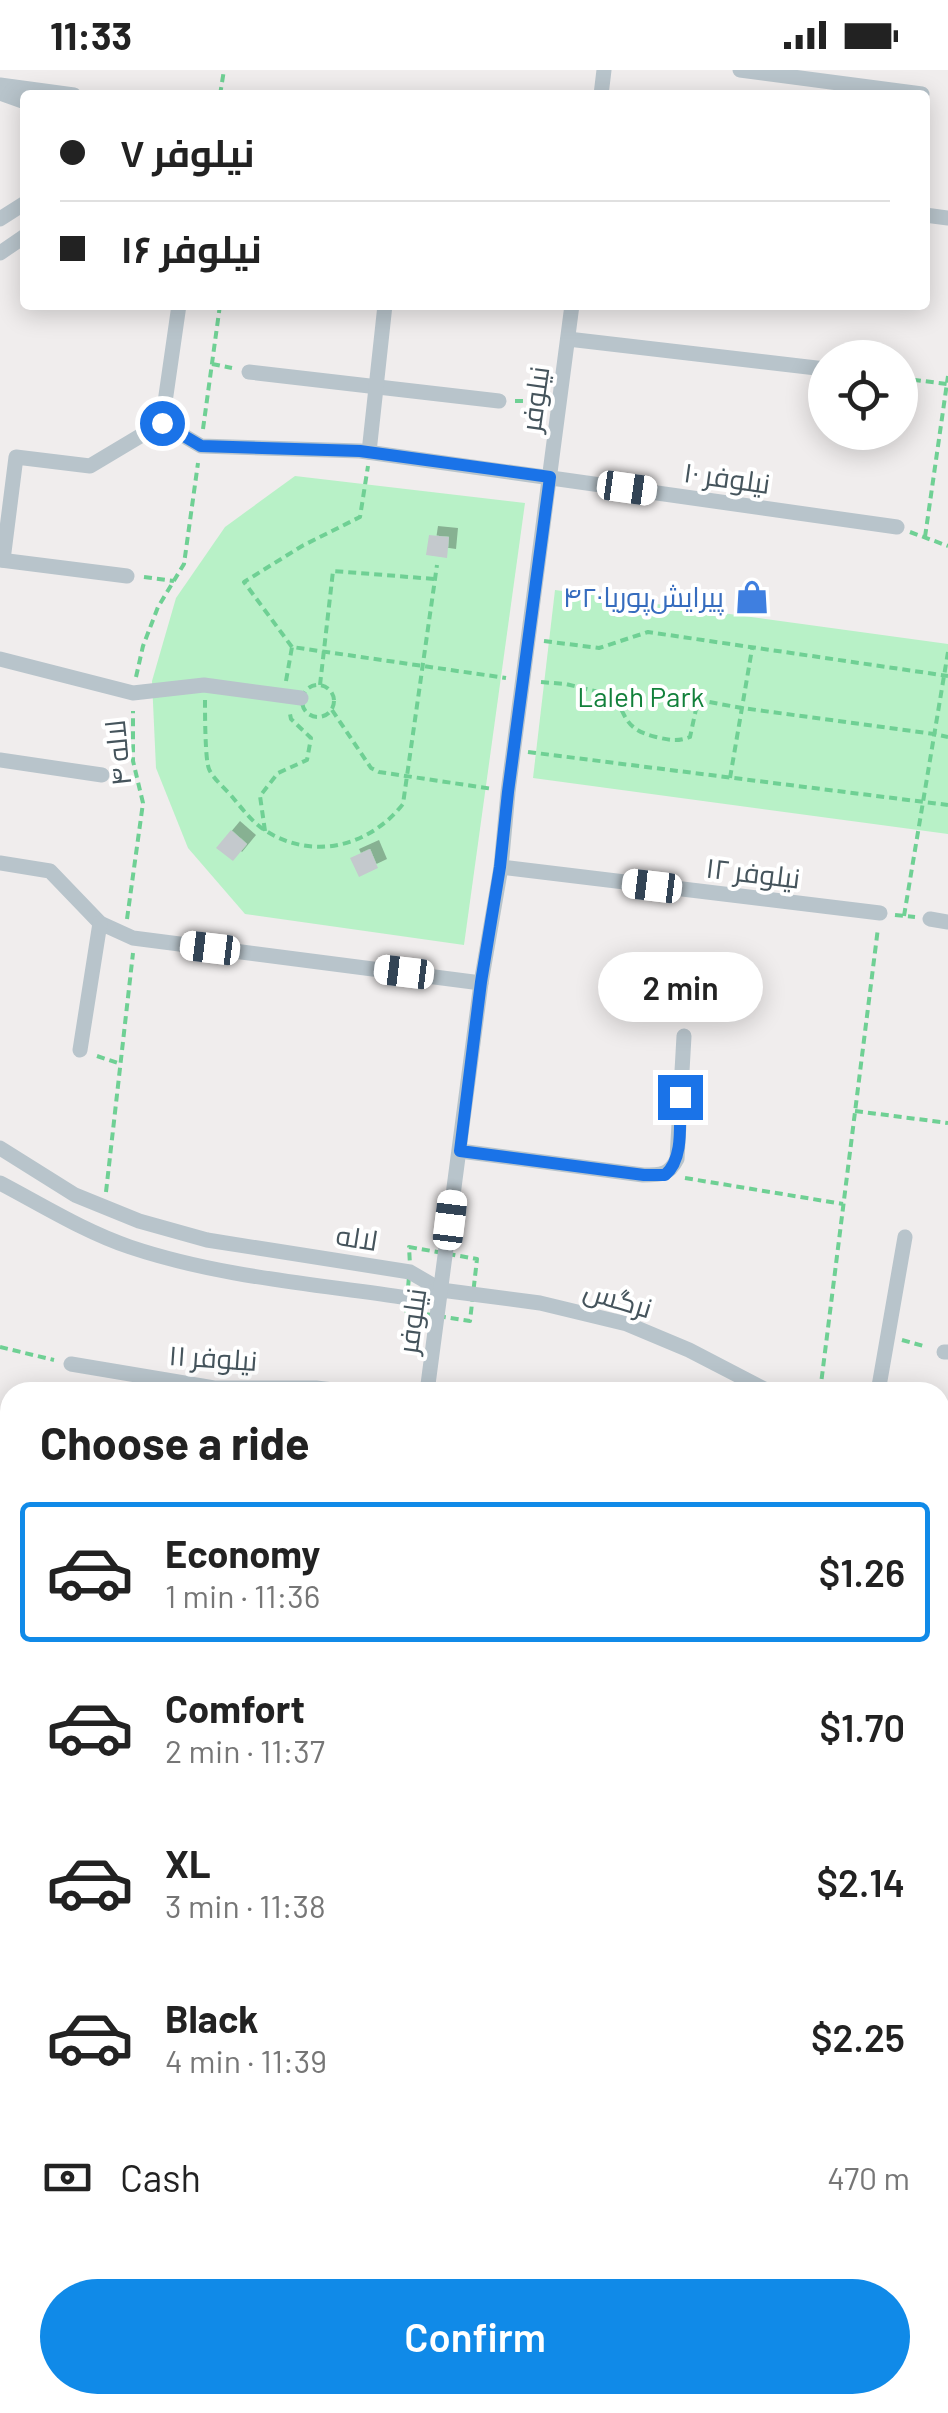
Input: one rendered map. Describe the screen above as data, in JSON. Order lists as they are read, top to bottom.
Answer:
{
  "streets": {
    "street": [
      "نیلوفر",
      "نیلوفر ۱۰",
      "نیلوفر ۱۲",
      "لاله",
      "نرگس",
      "نیلوفر ۱۱"
    ],
    "path": ["لاله ۴"]
  },
  "crossings": [
    ["نیلوفر", "نیلوفر ۱۰"],
    ["نیلوفر", "نیلوفر ۱۲"],
    ["نیلوفر", "لاله"],
    ["نیلوفر", "نرگس"],
    ["نیلوفر ۱۰", "لاله ۴"],
    ["لاله ۴", "لاله"],
    ["لاله", "نرگس"]
  ],
  "parks": ["Laleh Park"],
  "places": {
    "shop": ["پیرایش‌پوریا۴۲۰"]
  },
  "page": {
    "status": "11:33",
    "banner": ["نیلوفر ۷", "نیلوفر ۱۶"],
    "bubble": "2 min",
    "heading": "Choose a ride",
    "list": [
      {
        "name": "Economy",
        "note": "1 min · 11:36",
        "value": "$1.26"
      },
      {
        "name": "Comfort",
        "note": "2 min · 11:37",
        "value": "$1.70"
      },
      {
        "name": "XL",
        "note": "3 min · 11:38",
        "value": "$2.14"
      },
      {
        "name": "Black",
        "note": "4 min · 11:39",
        "value": "$2.25"
      }
    ],
    "pay": ["Cash", "470 m"],
    "buttons": "Confirm"
  }
}
